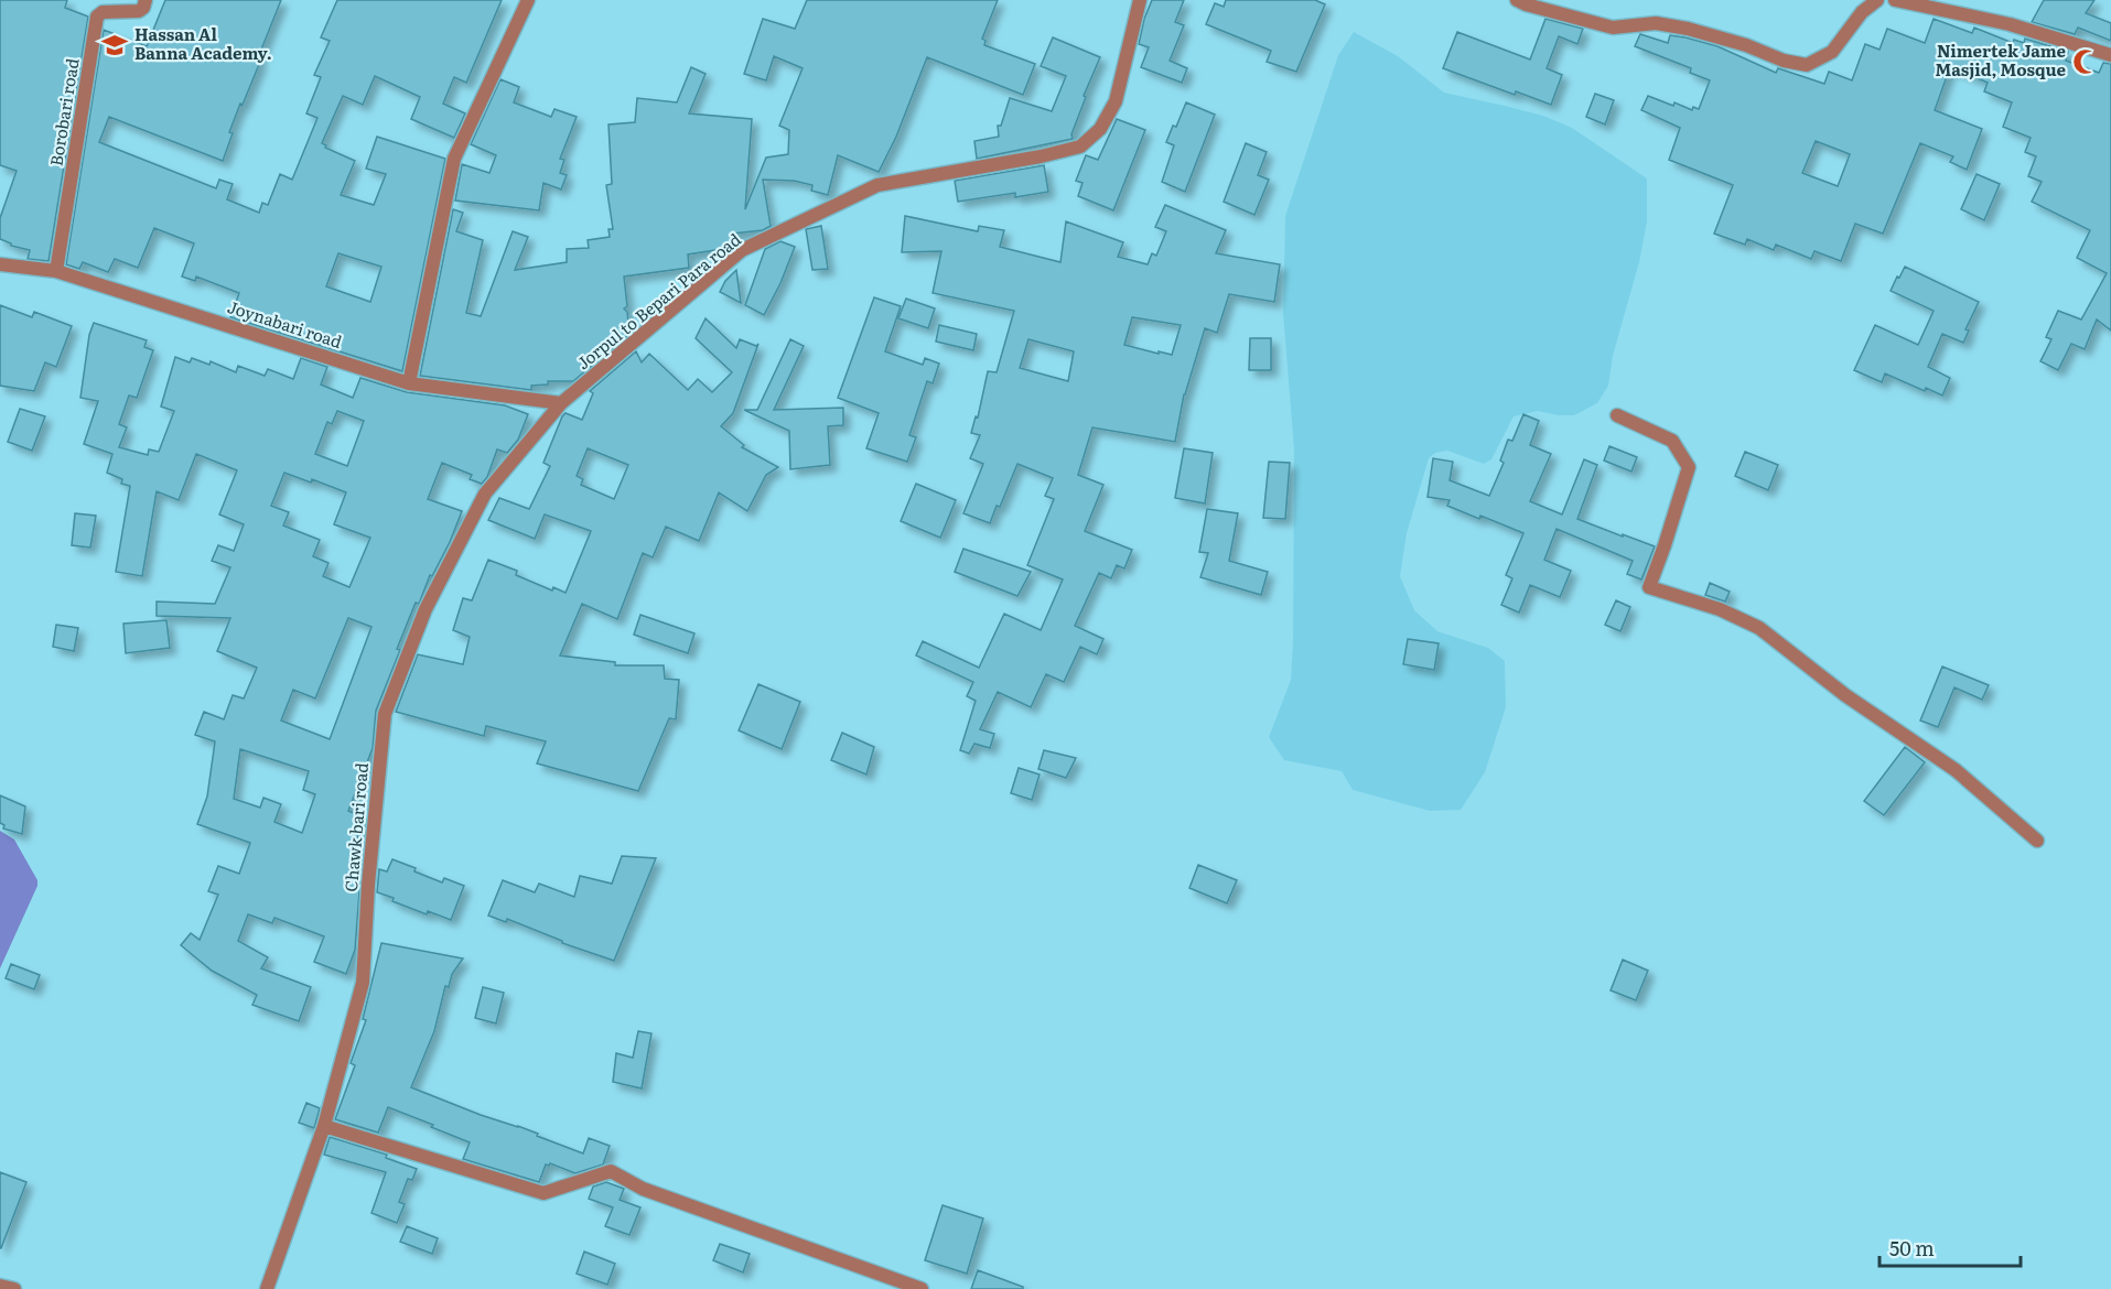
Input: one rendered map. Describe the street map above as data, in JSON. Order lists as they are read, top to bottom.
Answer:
{
  "streets": {
    "street": [
      "Borobari road",
      "Jorpul to Bepari Para road",
      "Joynabari road",
      "Chawk bari road"
    ]
  },
  "crossings": [
    ["Borobari road", "Joynabari road"],
    ["Jorpul to Bepari Para road", "Joynabari road"],
    ["Jorpul to Bepari Para road", "Chawk bari road"],
    ["Joynabari road", "Chawk bari road"]
  ],
  "places": {
    "school or university": ["Hassan Al Banna Academy."],
    "mosque": ["Nimertek Jame Masjid, Mosque"]
  },
  "scale_bar": "50 m"
}
